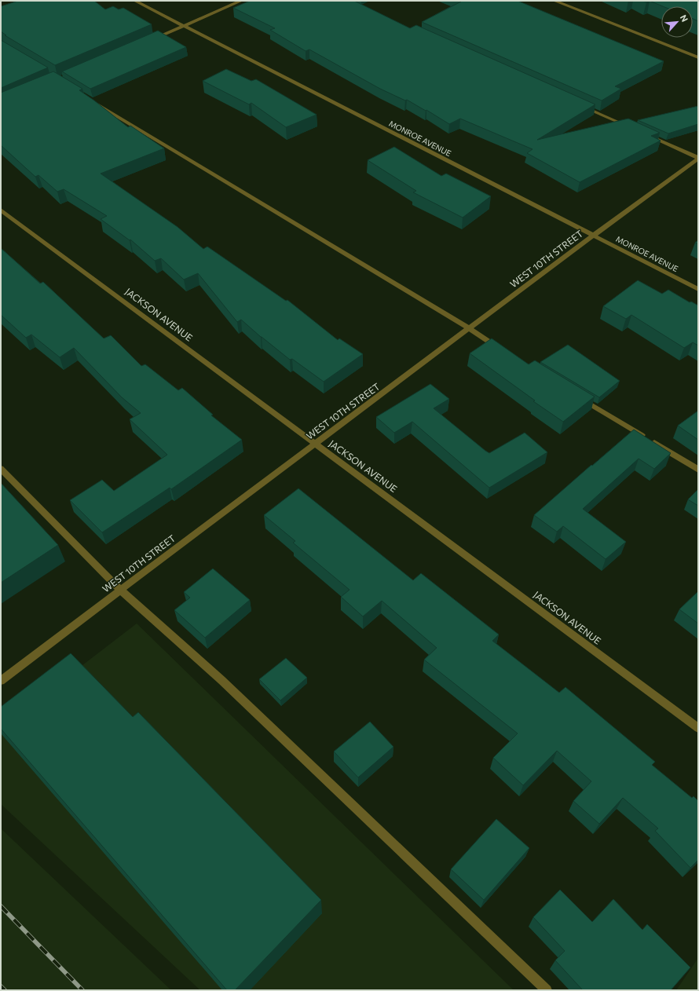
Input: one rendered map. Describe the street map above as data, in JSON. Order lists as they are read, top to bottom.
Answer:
{
  "streets": {
    "street": ["MONROE AVENUE", "WEST 10TH STREET", "JACKSON AVENUE"]
  },
  "crossings": [
    ["MONROE AVENUE", "WEST 10TH STREET"],
    ["WEST 10TH STREET", "JACKSON AVENUE"]
  ],
  "north": "top right"
}
